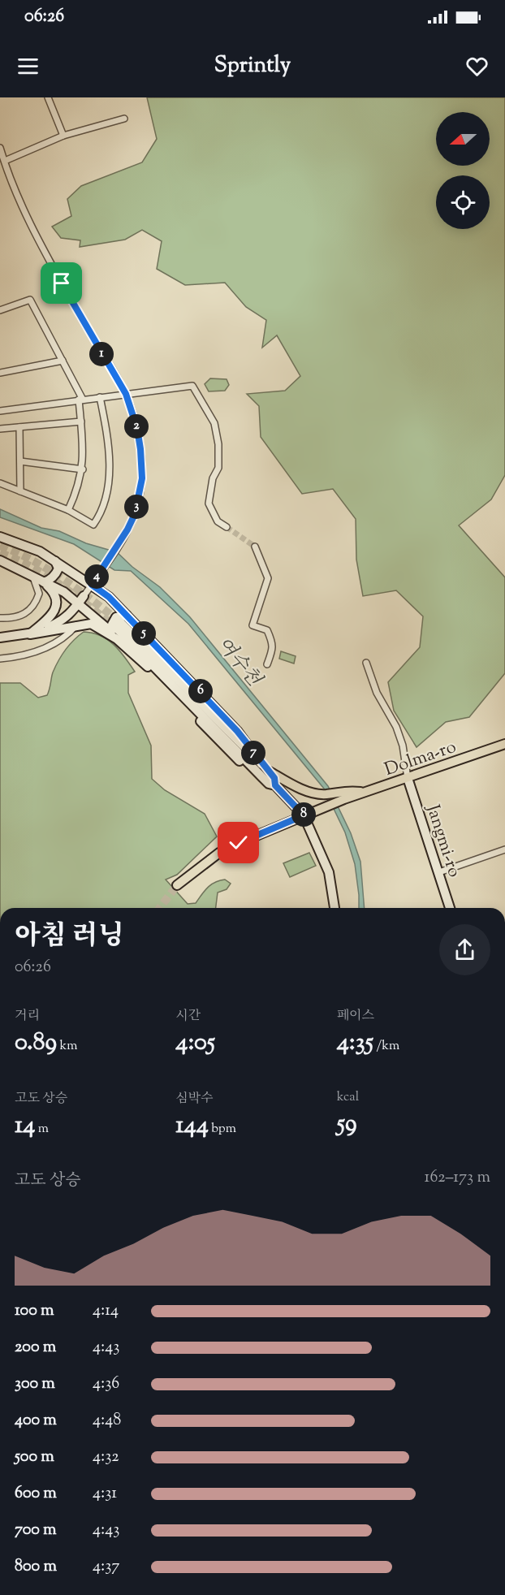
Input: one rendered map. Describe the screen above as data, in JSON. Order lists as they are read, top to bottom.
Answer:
{
  "streets": {
    "main road": ["Dolma-ro", "Jangmi-ro"]
  },
  "crossings": [
    ["Dolma-ro", "Jangmi-ro"]
  ],
  "water": ["여수천"],
  "north": "left",
  "page": {
    "status": "06:26",
    "header": "Sprintly",
    "pins": [
      "1",
      "2",
      "3",
      "4",
      "5",
      "6",
      "7",
      "8"
    ],
    "heading": ["아침 러닝", "06:26"],
    "stats": [
      ["거리", "0.89 km"],
      ["시간", "4:05"],
      ["페이스", "4:35 /km"],
      ["고도 상승", "14 m"],
      ["심박수", "144 bpm"],
      ["kcal", "59"]
    ],
    "chart": ["고도 상승", "162–173 m"],
    "list": [
      {
        "name": "100 m",
        "note": "4:14"
      },
      {
        "name": "200 m",
        "note": "4:43"
      },
      {
        "name": "300 m",
        "note": "4:36"
      },
      {
        "name": "400 m",
        "note": "4:48"
      },
      {
        "name": "500 m",
        "note": "4:32"
      },
      {
        "name": "600 m",
        "note": "4:31"
      },
      {
        "name": "700 m",
        "note": "4:43"
      },
      {
        "name": "800 m",
        "note": "4:37"
      }
    ]
  }
}
